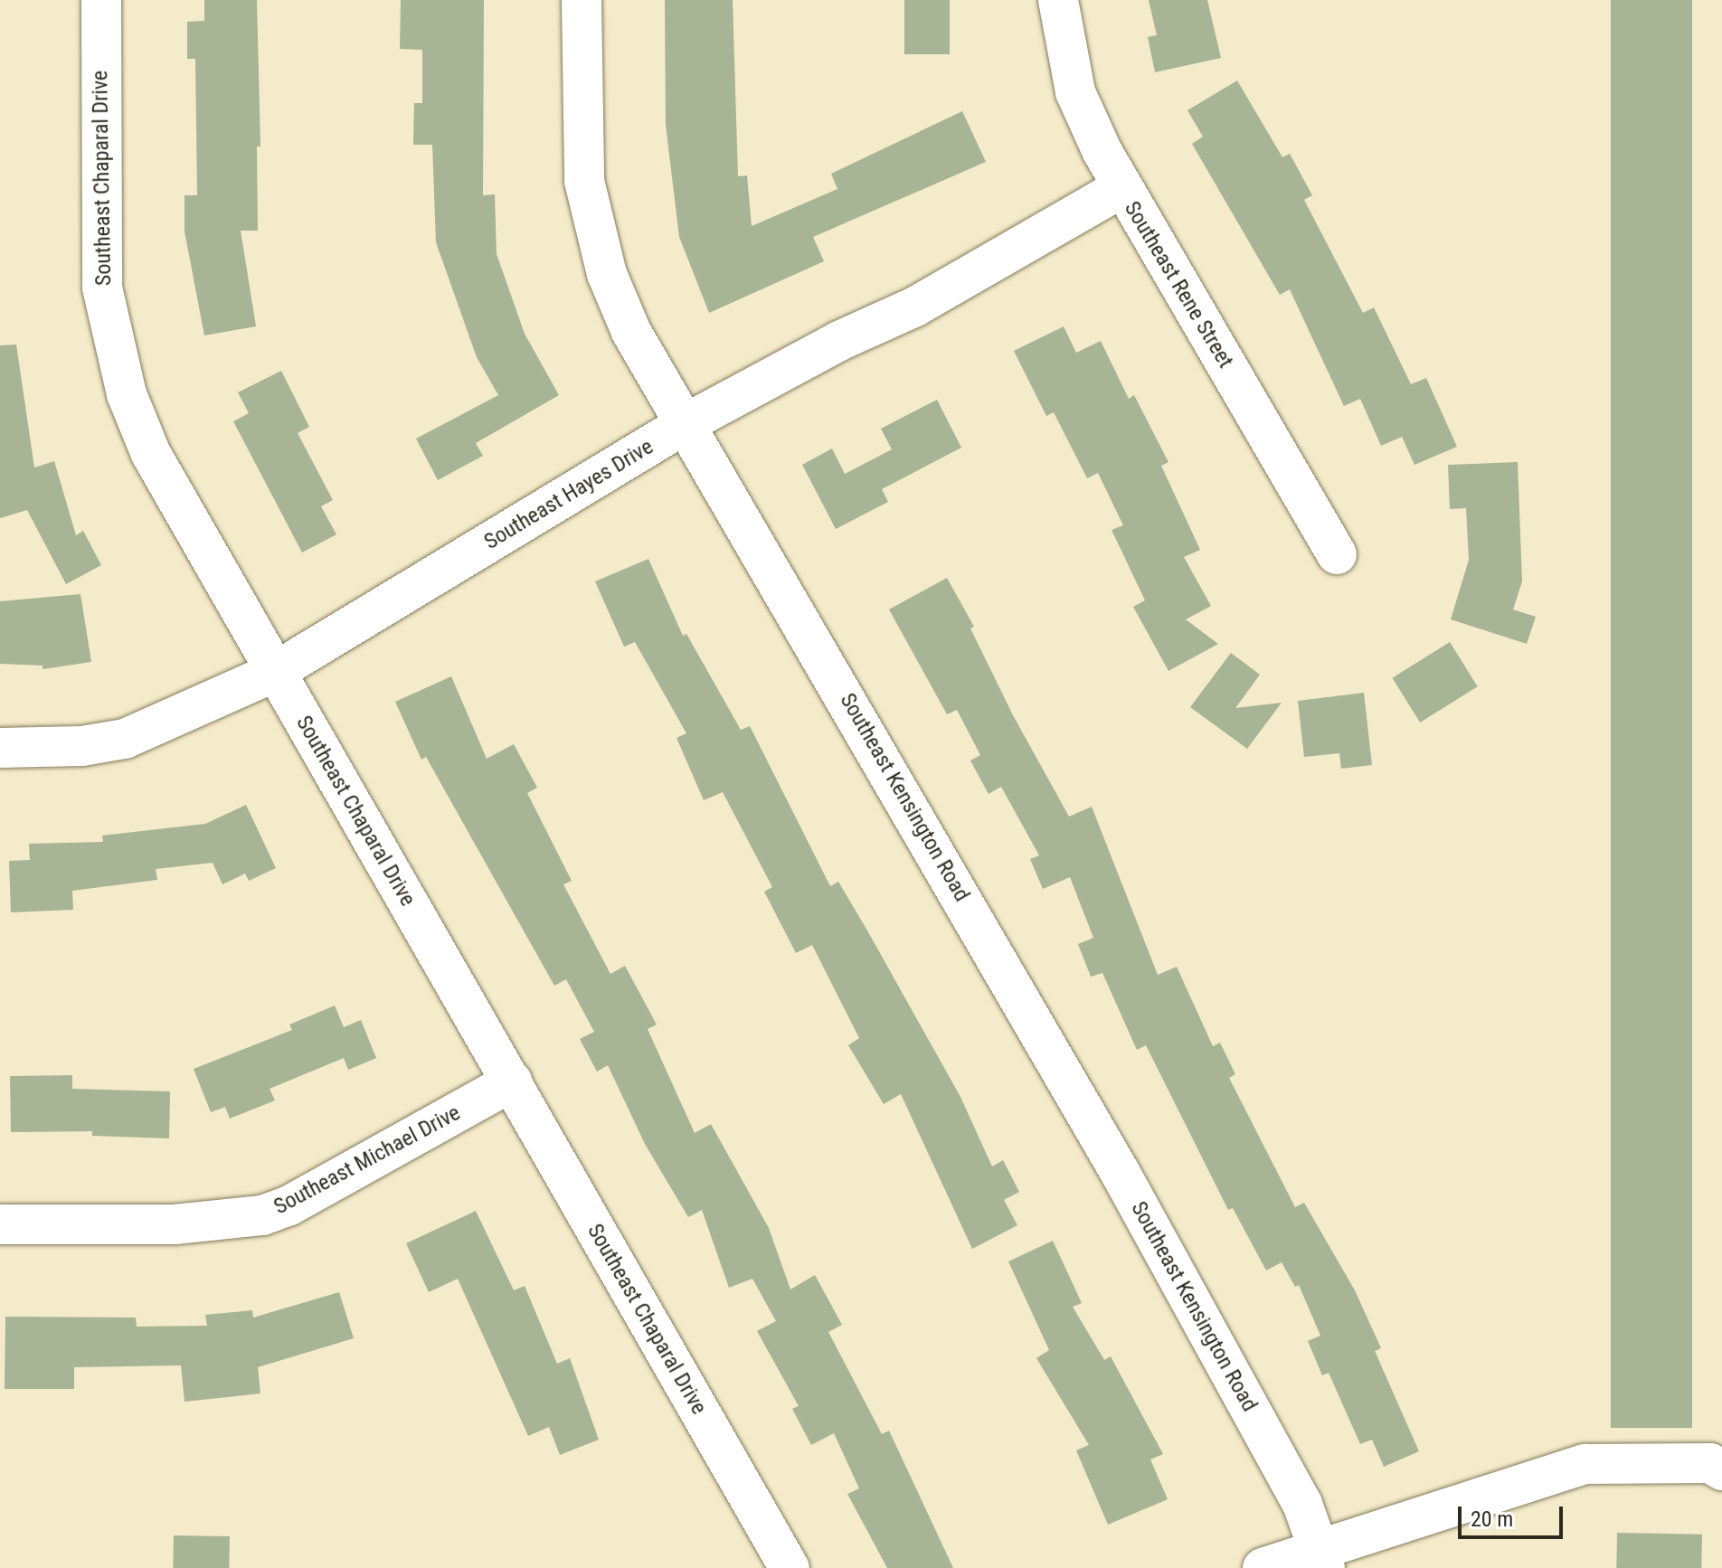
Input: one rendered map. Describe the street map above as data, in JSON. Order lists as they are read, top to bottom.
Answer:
{
  "streets": {
    "street": [
      "Southeast Chaparal Drive",
      "Southeast Rene Street",
      "Southeast Hayes Drive",
      "Southeast Kensington Road",
      "Southeast Michael Drive"
    ]
  },
  "crossings": [
    ["Southeast Chaparal Drive", "Southeast Hayes Drive"],
    ["Southeast Chaparal Drive", "Southeast Michael Drive"],
    ["Southeast Rene Street", "Southeast Hayes Drive"],
    ["Southeast Hayes Drive", "Southeast Kensington Road"]
  ],
  "scale_bar": "20 m"
}
